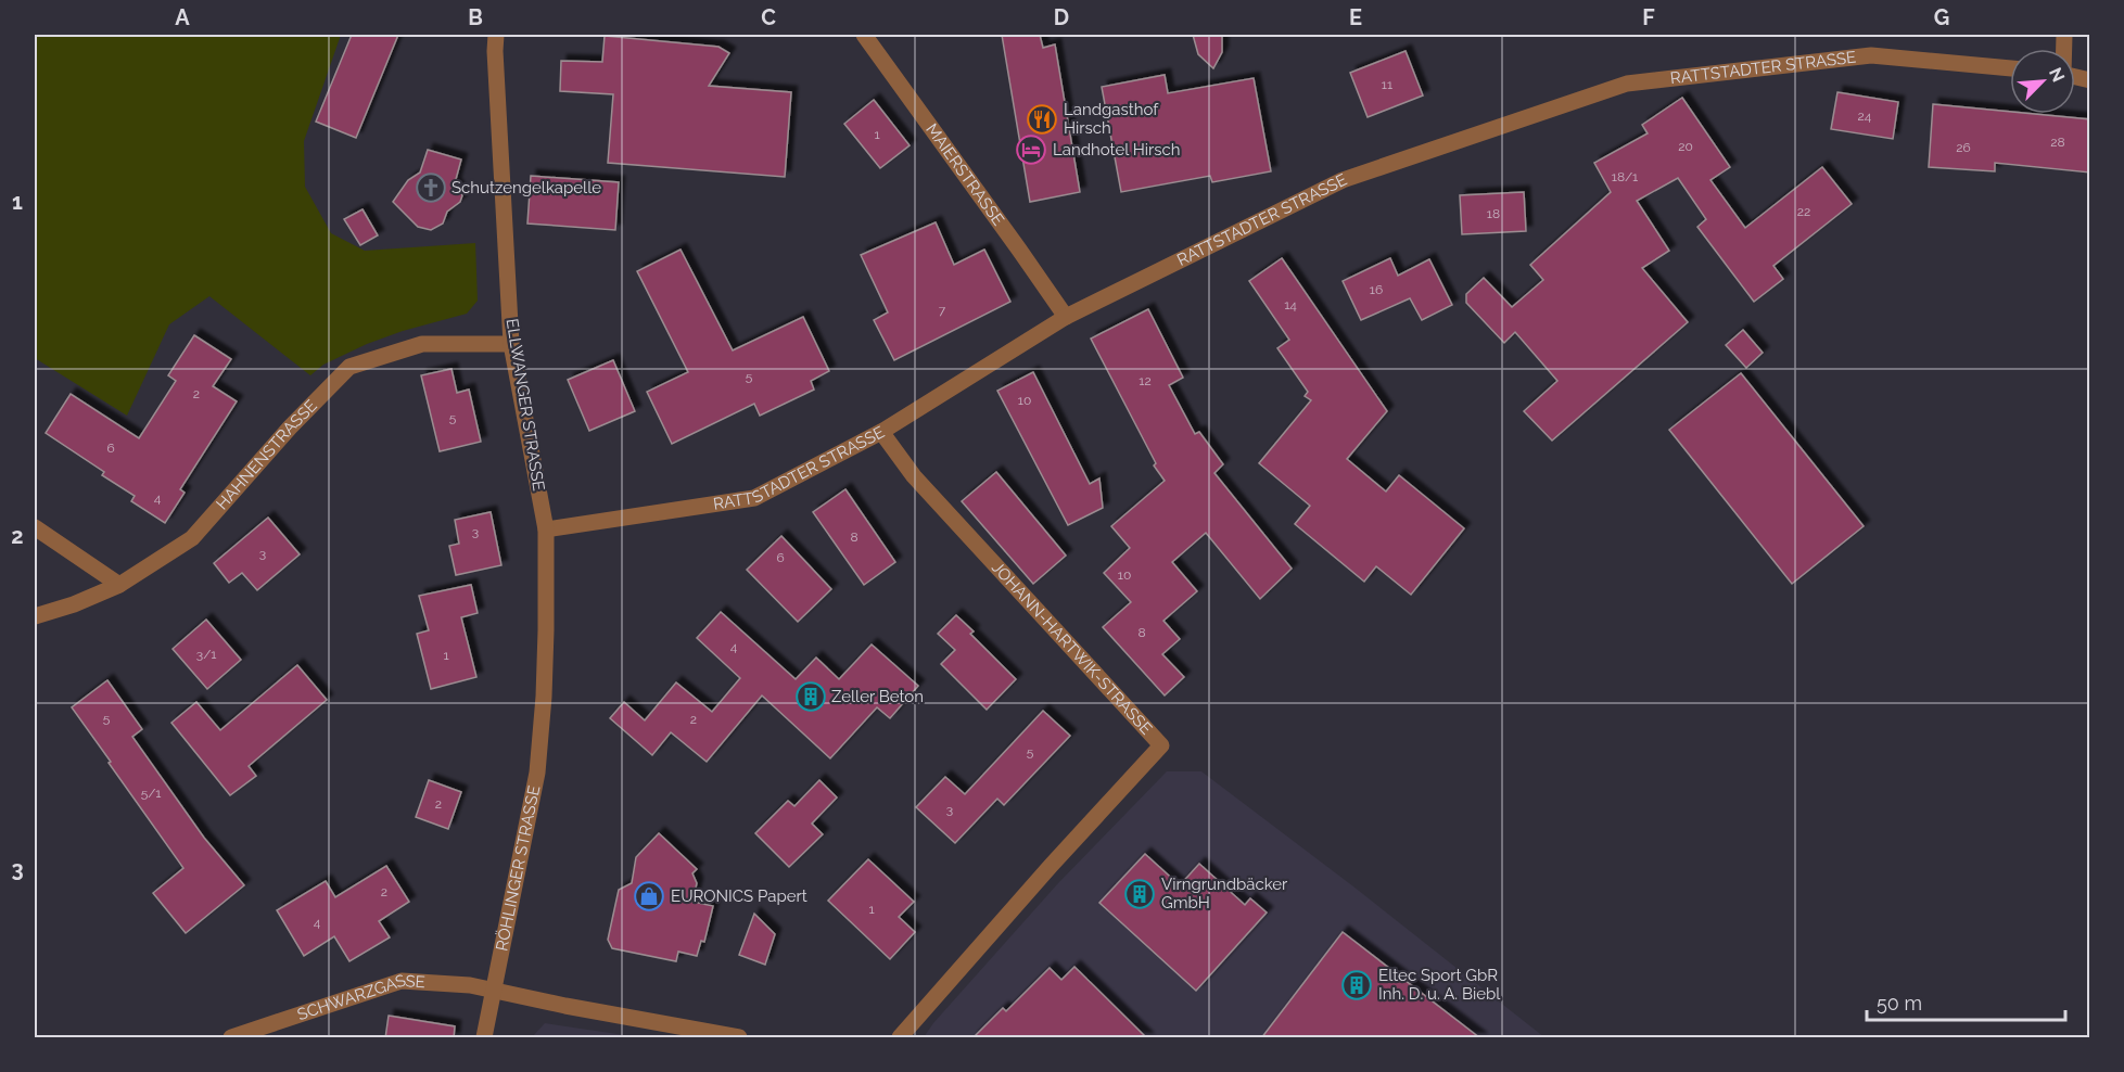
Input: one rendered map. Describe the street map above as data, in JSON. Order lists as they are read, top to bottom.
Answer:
{
  "streets": {
    "street": [
      "RATTSTADTER STRASSE",
      "MAIERSTRASSE",
      "ELLWANGER STRASSE",
      "HAHNENSTRASSE",
      "JOHANN-HARTWIK-STRASSE",
      "RÖHLINGER STRASSE",
      "SCHWARZGASSE"
    ]
  },
  "crossings": [
    ["RATTSTADTER STRASSE", "MAIERSTRASSE"],
    ["RATTSTADTER STRASSE", "ELLWANGER STRASSE"],
    ["RATTSTADTER STRASSE", "JOHANN-HARTWIK-STRASSE"],
    ["ELLWANGER STRASSE", "HAHNENSTRASSE"],
    ["ELLWANGER STRASSE", "RÖHLINGER STRASSE"],
    ["RÖHLINGER STRASSE", "SCHWARZGASSE"]
  ],
  "places": {
    "restaurant": ["Landgasthof Hirsch"],
    "hotel": ["Landhotel Hirsch"],
    "church": ["Schutzengelkapelle"],
    "building": ["Zeller Beton", "Virngrundbäcker GmbH", "Eltec Sport GbR Inh. D. u. A. Biebl"],
    "shop": ["EURONICS Papert"]
  },
  "house_numbers": [
    "11",
    "24",
    "1",
    "28",
    "20",
    "26",
    "18/1",
    "22",
    "18",
    "16",
    "14",
    "7",
    "5",
    "12",
    "2",
    "10",
    "5",
    "6",
    "4",
    "3",
    "8",
    "3",
    "6",
    "10",
    "8",
    "4",
    "3/1",
    "1",
    "5",
    "2",
    "5",
    "5/1",
    "2",
    "3",
    "2",
    "1",
    "4"
  ],
  "scale_bar": "50 m",
  "north": "top right",
  "grid": {
    "columns": [
      "A",
      "B",
      "C",
      "D",
      "E",
      "F",
      "G"
    ],
    "rows": ["1", "2", "3"]
  }
}
